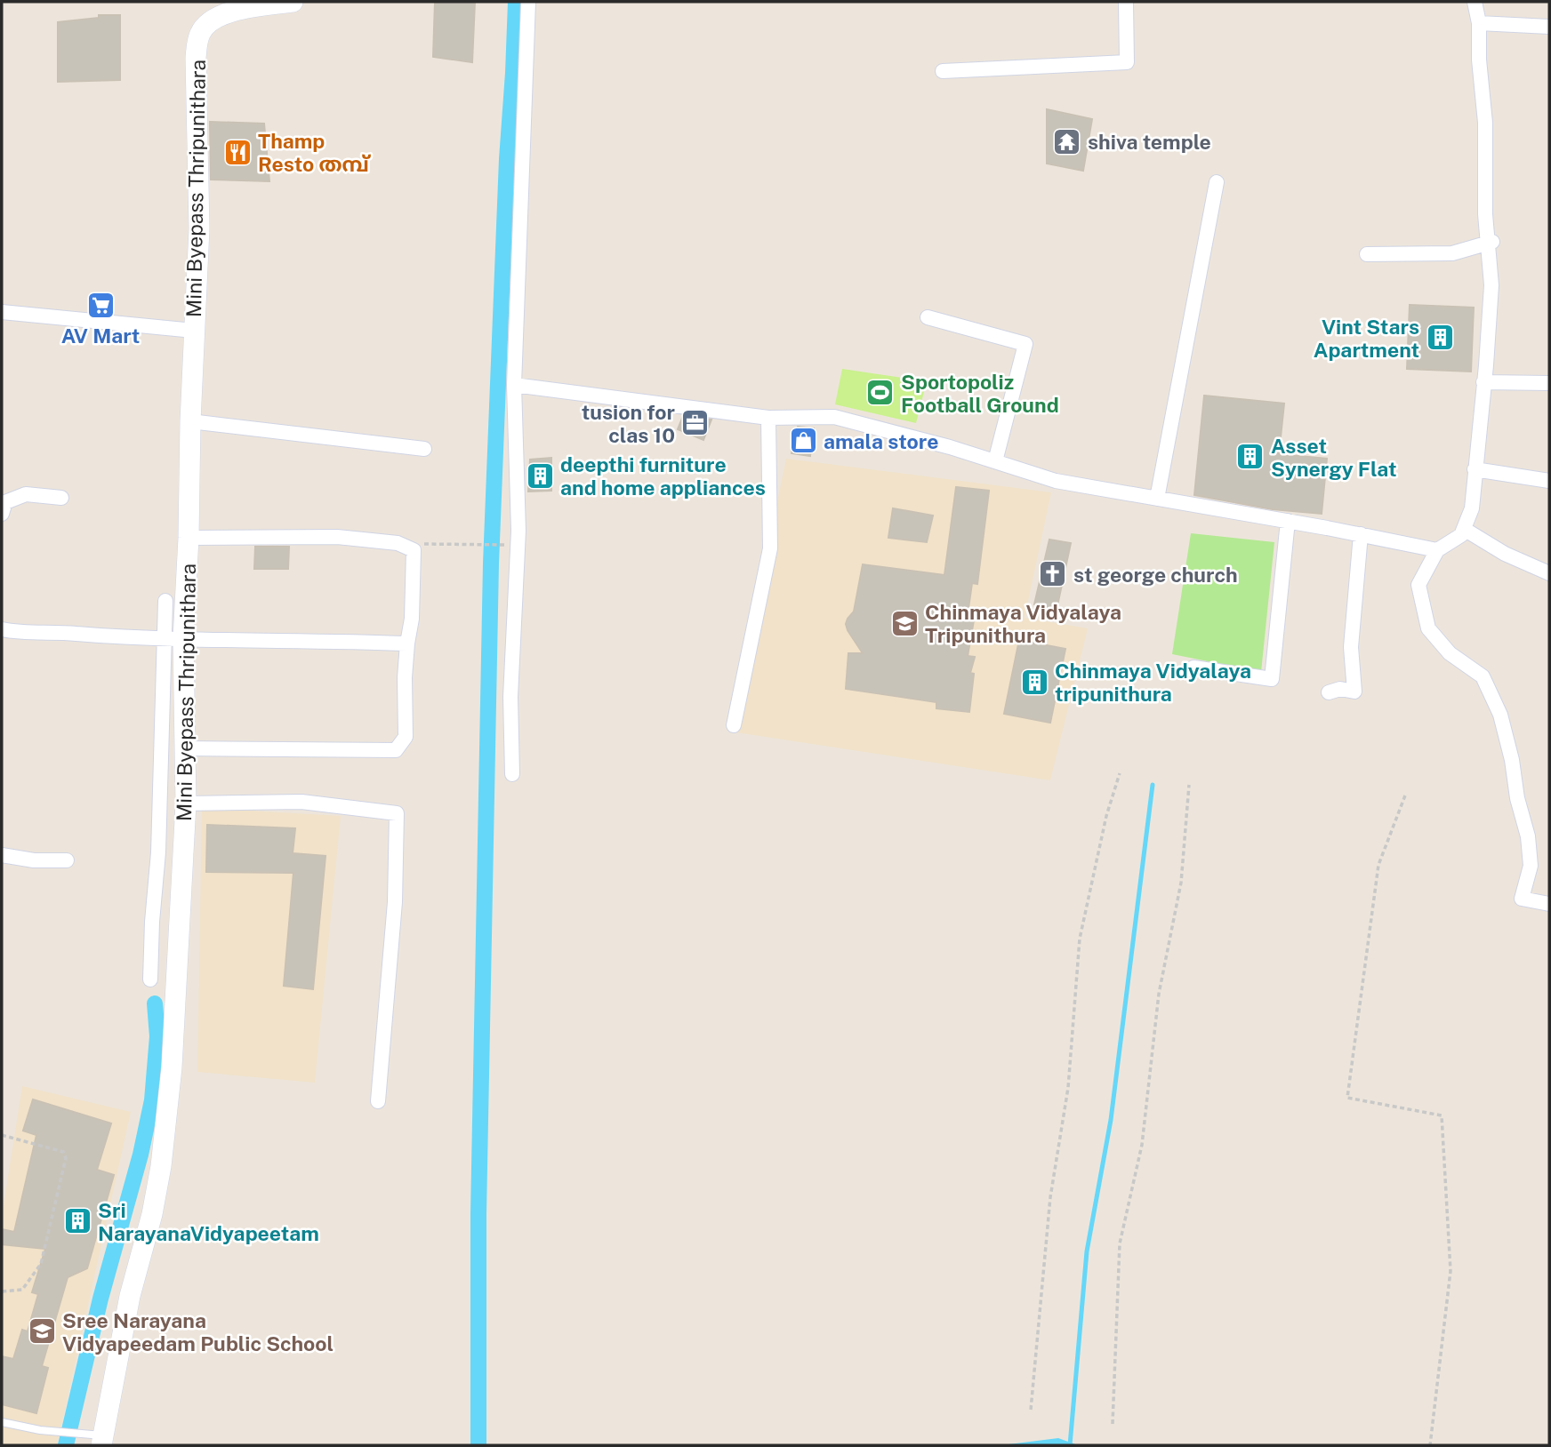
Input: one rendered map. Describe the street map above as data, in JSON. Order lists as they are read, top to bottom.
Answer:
{
  "streets": {
    "main road": ["Mini Byepass Thripunithara"]
  },
  "places": {
    "temple": ["shiva temple"],
    "restaurant": ["Thamp Resto തമ്പ്"],
    "supermarket": ["AV Mart"],
    "building": [
      "Vint Stars Apartment",
      "Asset Synergy Flat",
      "deepthi furniture and home appliances",
      "Chinmaya Vidyalaya tripunithura",
      "Sri NarayanaVidyapeetam"
    ],
    "sports": ["Sportopoliz Football Ground"],
    "office": ["tusion for clas 10"],
    "shop": ["amala store"],
    "church": ["st george church"],
    "school or university": ["Chinmaya Vidyalaya Tripunithura", "Sree Narayana Vidyapeedam Public School"]
  }
}
